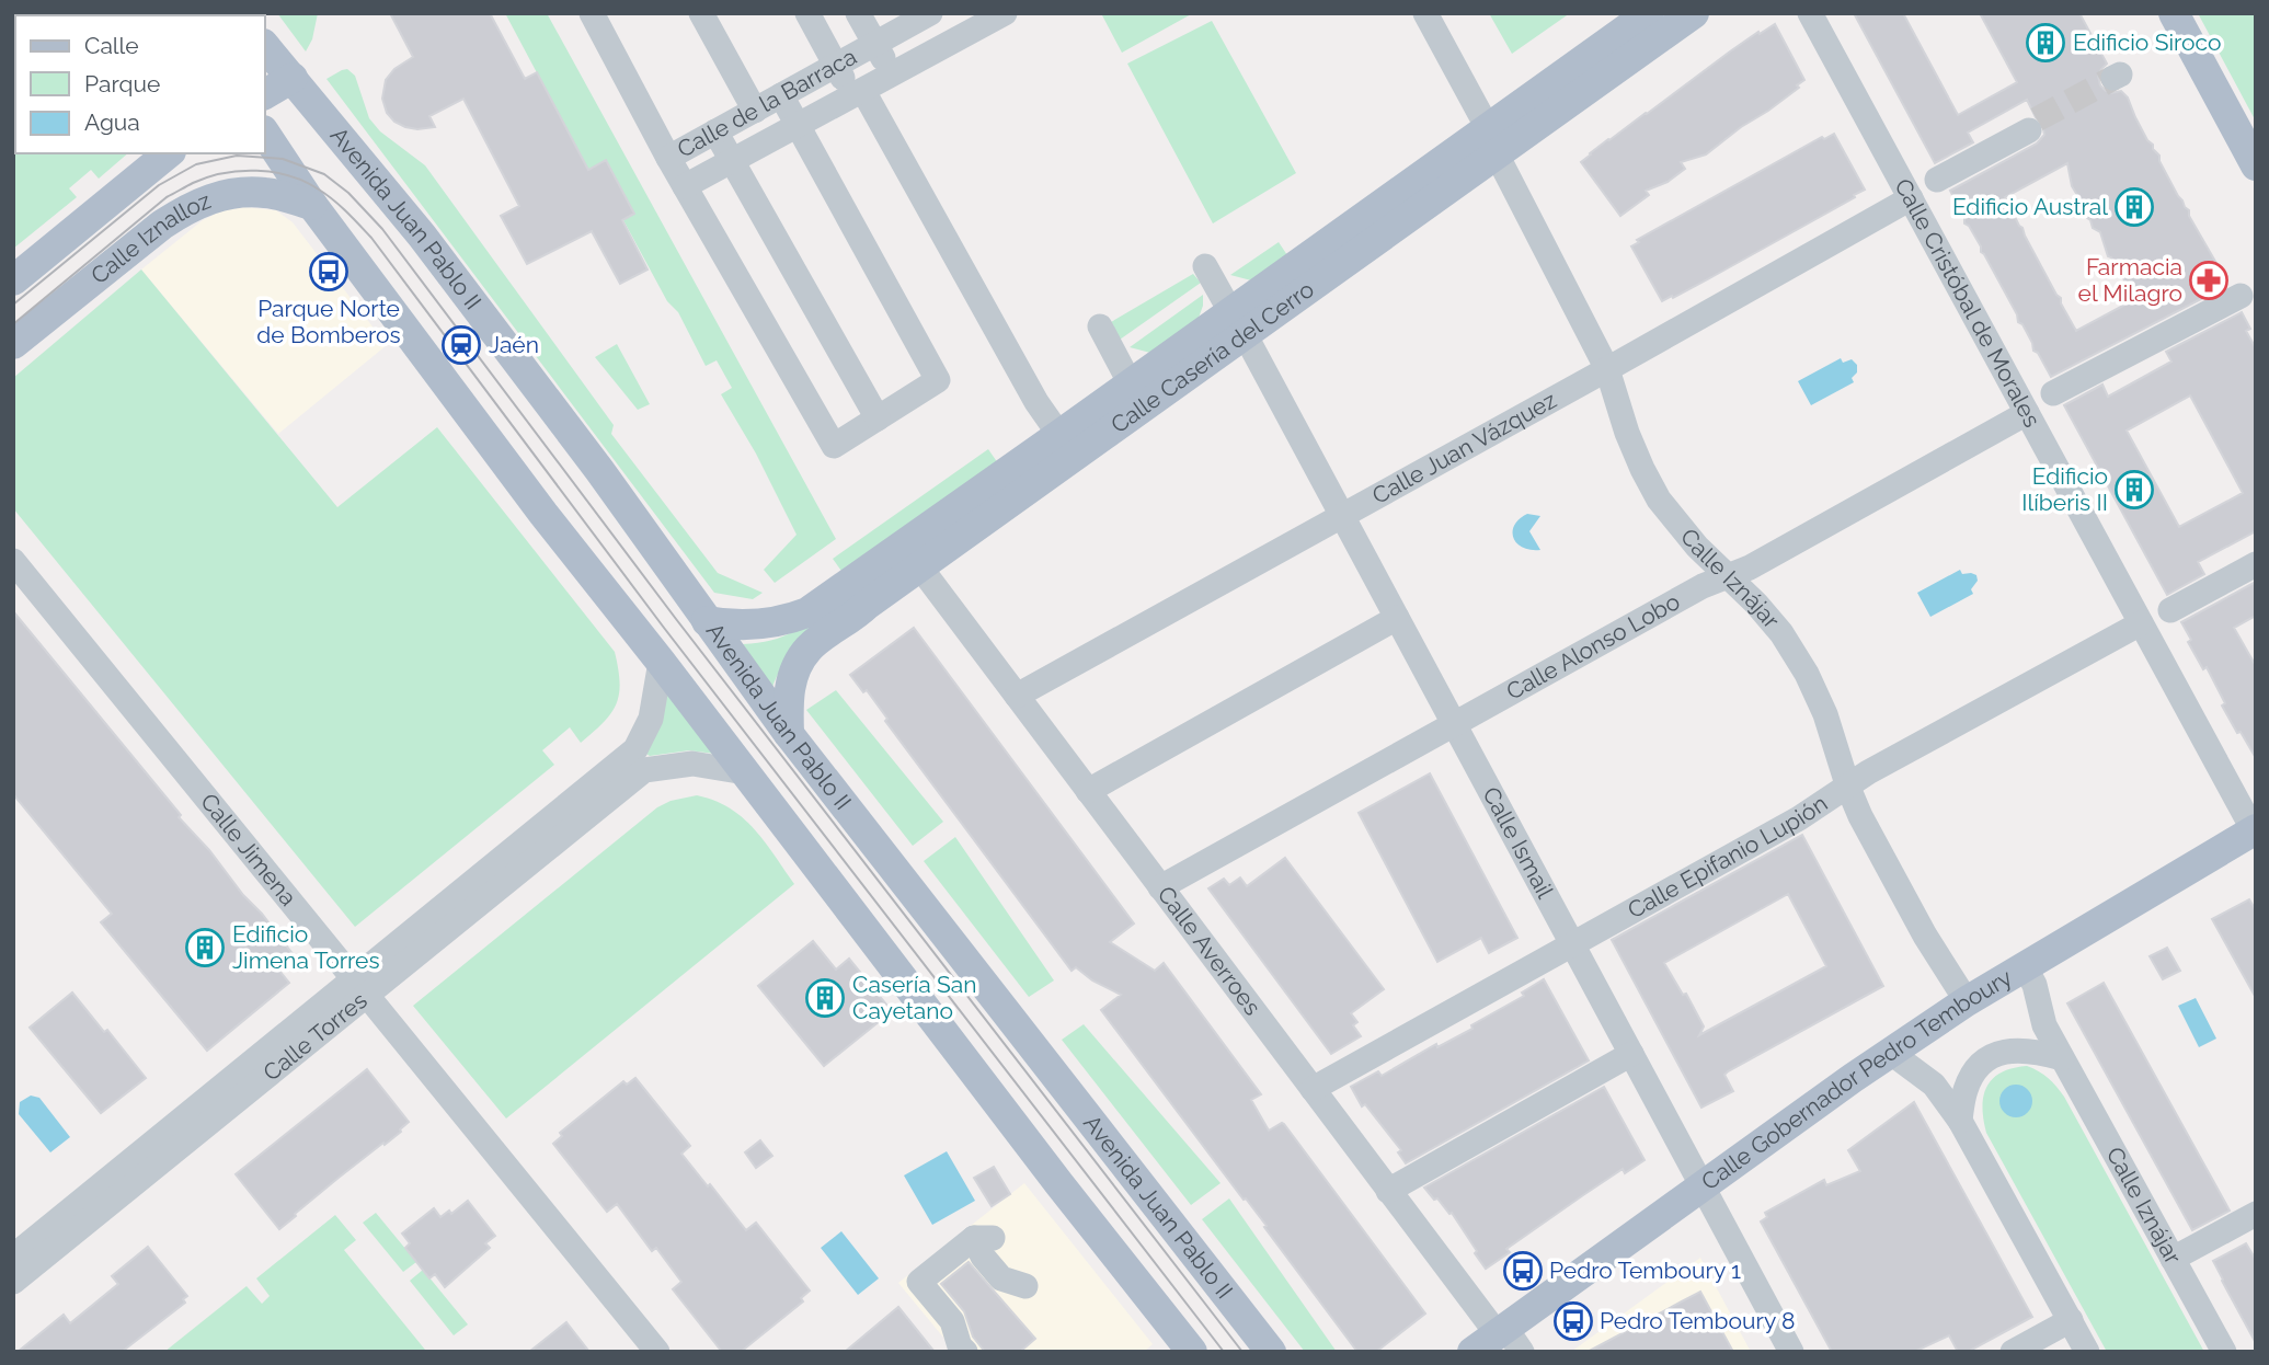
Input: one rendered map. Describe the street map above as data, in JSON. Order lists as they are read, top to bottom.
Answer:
{
  "streets": {
    "main road": [
      "Avenida Juan Pablo II",
      "Calle Iznalloz",
      "Calle Casería del Cerro",
      "Calle Gobernador Pedro Temboury"
    ],
    "street": [
      "Calle de la Barraca",
      "Calle Cristóbal de Morales",
      "Calle Juan Vázquez",
      "Calle Iznájar",
      "Calle Alonso Lobo",
      "Calle Ismail",
      "Calle Jimena",
      "Calle Epifanio Lupión",
      "Calle Averroes",
      "Calle Torres"
    ]
  },
  "crossings": [
    ["Avenida Juan Pablo II", "Calle Casería del Cerro"],
    ["Calle Cristóbal de Morales", "Calle Juan Vázquez"],
    ["Calle Cristóbal de Morales", "Calle Alonso Lobo"],
    ["Calle Cristóbal de Morales", "Calle Epifanio Lupión"],
    ["Calle Cristóbal de Morales", "Calle Gobernador Pedro Temboury"],
    ["Calle Casería del Cerro", "Calle Iznájar"],
    ["Calle Casería del Cerro", "Calle Ismail"],
    ["Calle Casería del Cerro", "Calle Averroes"],
    ["Calle Juan Vázquez", "Calle Iznájar"],
    ["Calle Juan Vázquez", "Calle Ismail"],
    ["Calle Juan Vázquez", "Calle Averroes"],
    ["Calle Iznájar", "Calle Alonso Lobo"],
    ["Calle Iznájar", "Calle Epifanio Lupión"],
    ["Calle Iznájar", "Calle Gobernador Pedro Temboury"],
    ["Calle Alonso Lobo", "Calle Ismail"],
    ["Calle Alonso Lobo", "Calle Averroes"],
    ["Calle Ismail", "Calle Epifanio Lupión"],
    ["Calle Ismail", "Calle Gobernador Pedro Temboury"],
    ["Calle Jimena", "Calle Torres"],
    ["Calle Epifanio Lupión", "Calle Averroes"],
    ["Calle Averroes", "Calle Gobernador Pedro Temboury"]
  ],
  "places": {
    "building": [
      "Edificio Siroco",
      "Edificio Austral",
      "Edificio Ilíberis II",
      "Edificio Jimena Torres",
      "Casería San Cayetano"
    ],
    "bus stop": ["Parque Norte de Bomberos", "Pedro Temboury 1", "Pedro Temboury 8"],
    "pharmacy": ["Farmacia el Milagro"],
    "station": ["Jaén"]
  },
  "legend": ["Calle", "Parque", "Agua"]
}
